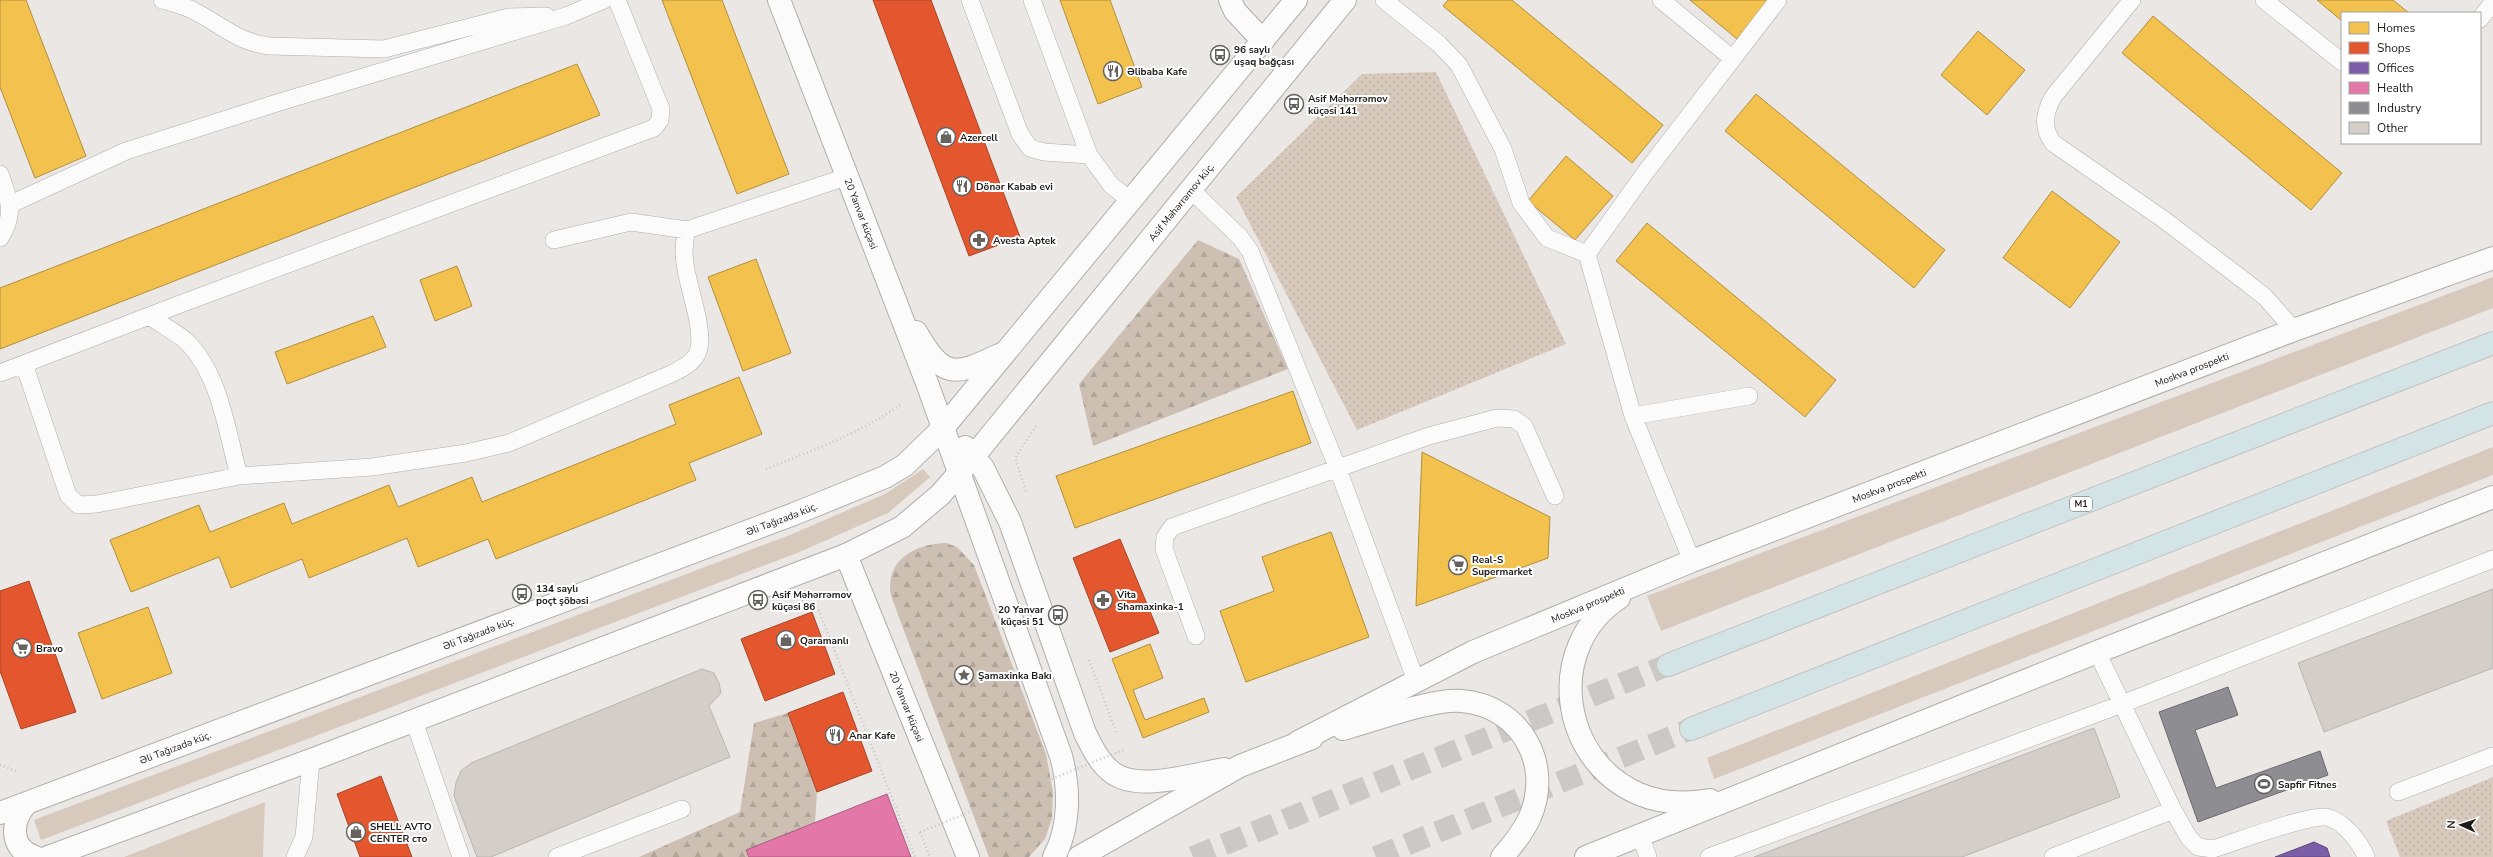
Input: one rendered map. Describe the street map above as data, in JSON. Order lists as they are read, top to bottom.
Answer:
{
  "streets": {
    "highway": ["M1"],
    "main road": [
      "Asif Məhərrəmov küç.",
      "20 Yanvar küçəsi",
      "Moskva prospekti",
      "Əli Tağızadə küç."
    ]
  },
  "crossings": [
    ["Asif Məhərrəmov küç.", "20 Yanvar küçəsi"],
    ["20 Yanvar küçəsi", "Əli Tağızadə küç."]
  ],
  "places": {
    "bus stop": [
      "96 saylı uşaq bağçası",
      "Asif Məhərrəmov küçəsi 141",
      "134 saylı poçt şöbəsi",
      "Asif Məhərrəmov küçəsi 86",
      "20 Yanvar küçəsi 51"
    ],
    "restaurant": ["Əlibaba Kafe", "Dönər Kabab evi", "Anar Kafe"],
    "shop": ["Azercell", "Qaramanlı", "SHELL AVTO CENTER сто"],
    "pharmacy": ["Avesta Aptek", "Vita Shamaxinka-1"],
    "supermarket": ["Real-S Supermarket", "Bravo"],
    "place": ["Şamaxinka Bakı"],
    "sports": ["Sapfir Fitnes"]
  },
  "legend": [
    "Homes",
    "Shops",
    "Offices",
    "Health",
    "Industry",
    "Other"
  ],
  "north": "left"
}
